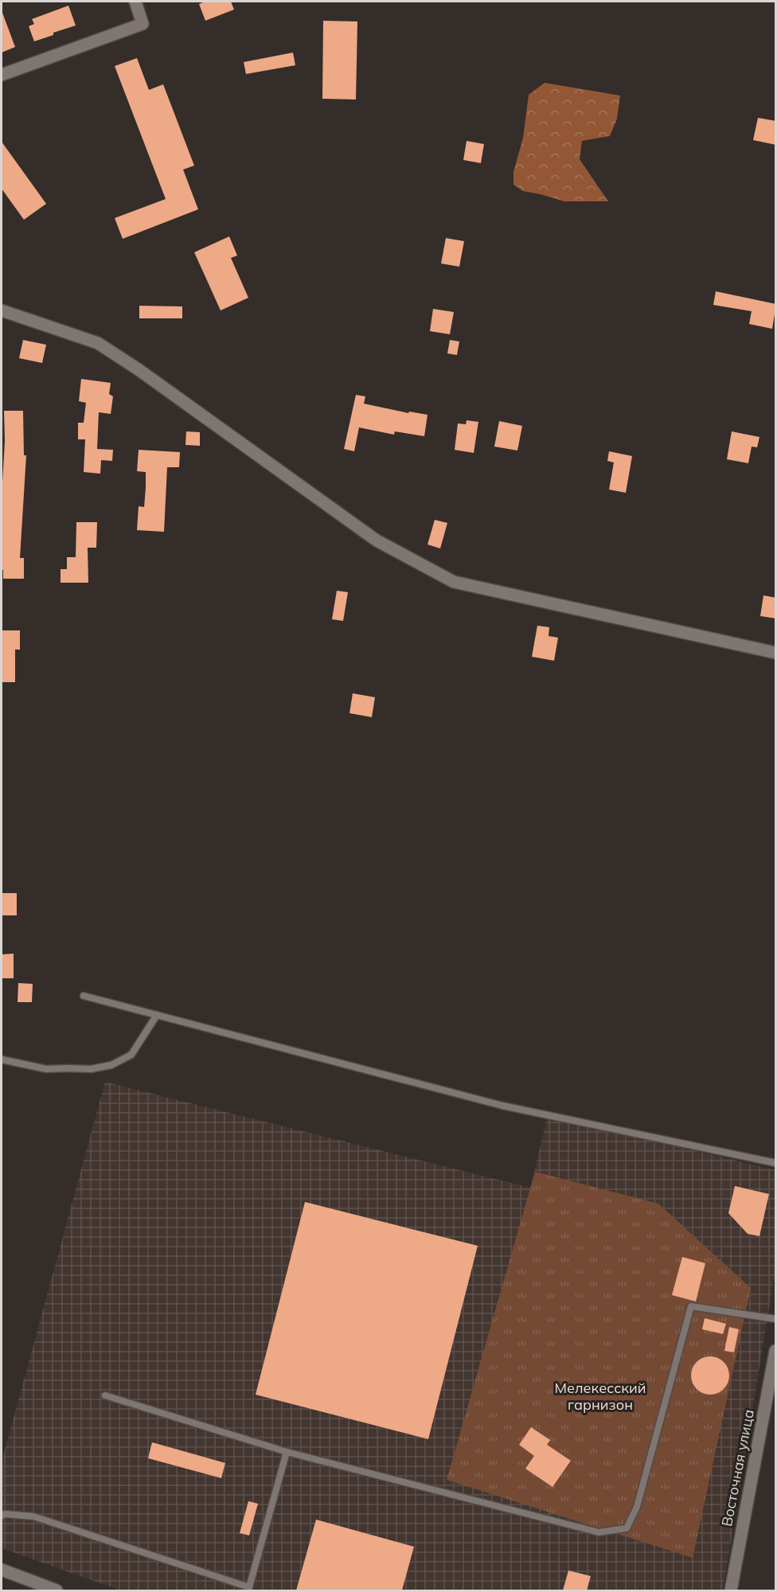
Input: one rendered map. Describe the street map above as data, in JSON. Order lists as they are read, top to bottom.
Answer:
{
  "streets": {
    "street": ["Восточная улица"]
  },
  "parks": ["Мелекесский гарнизон"]
}
